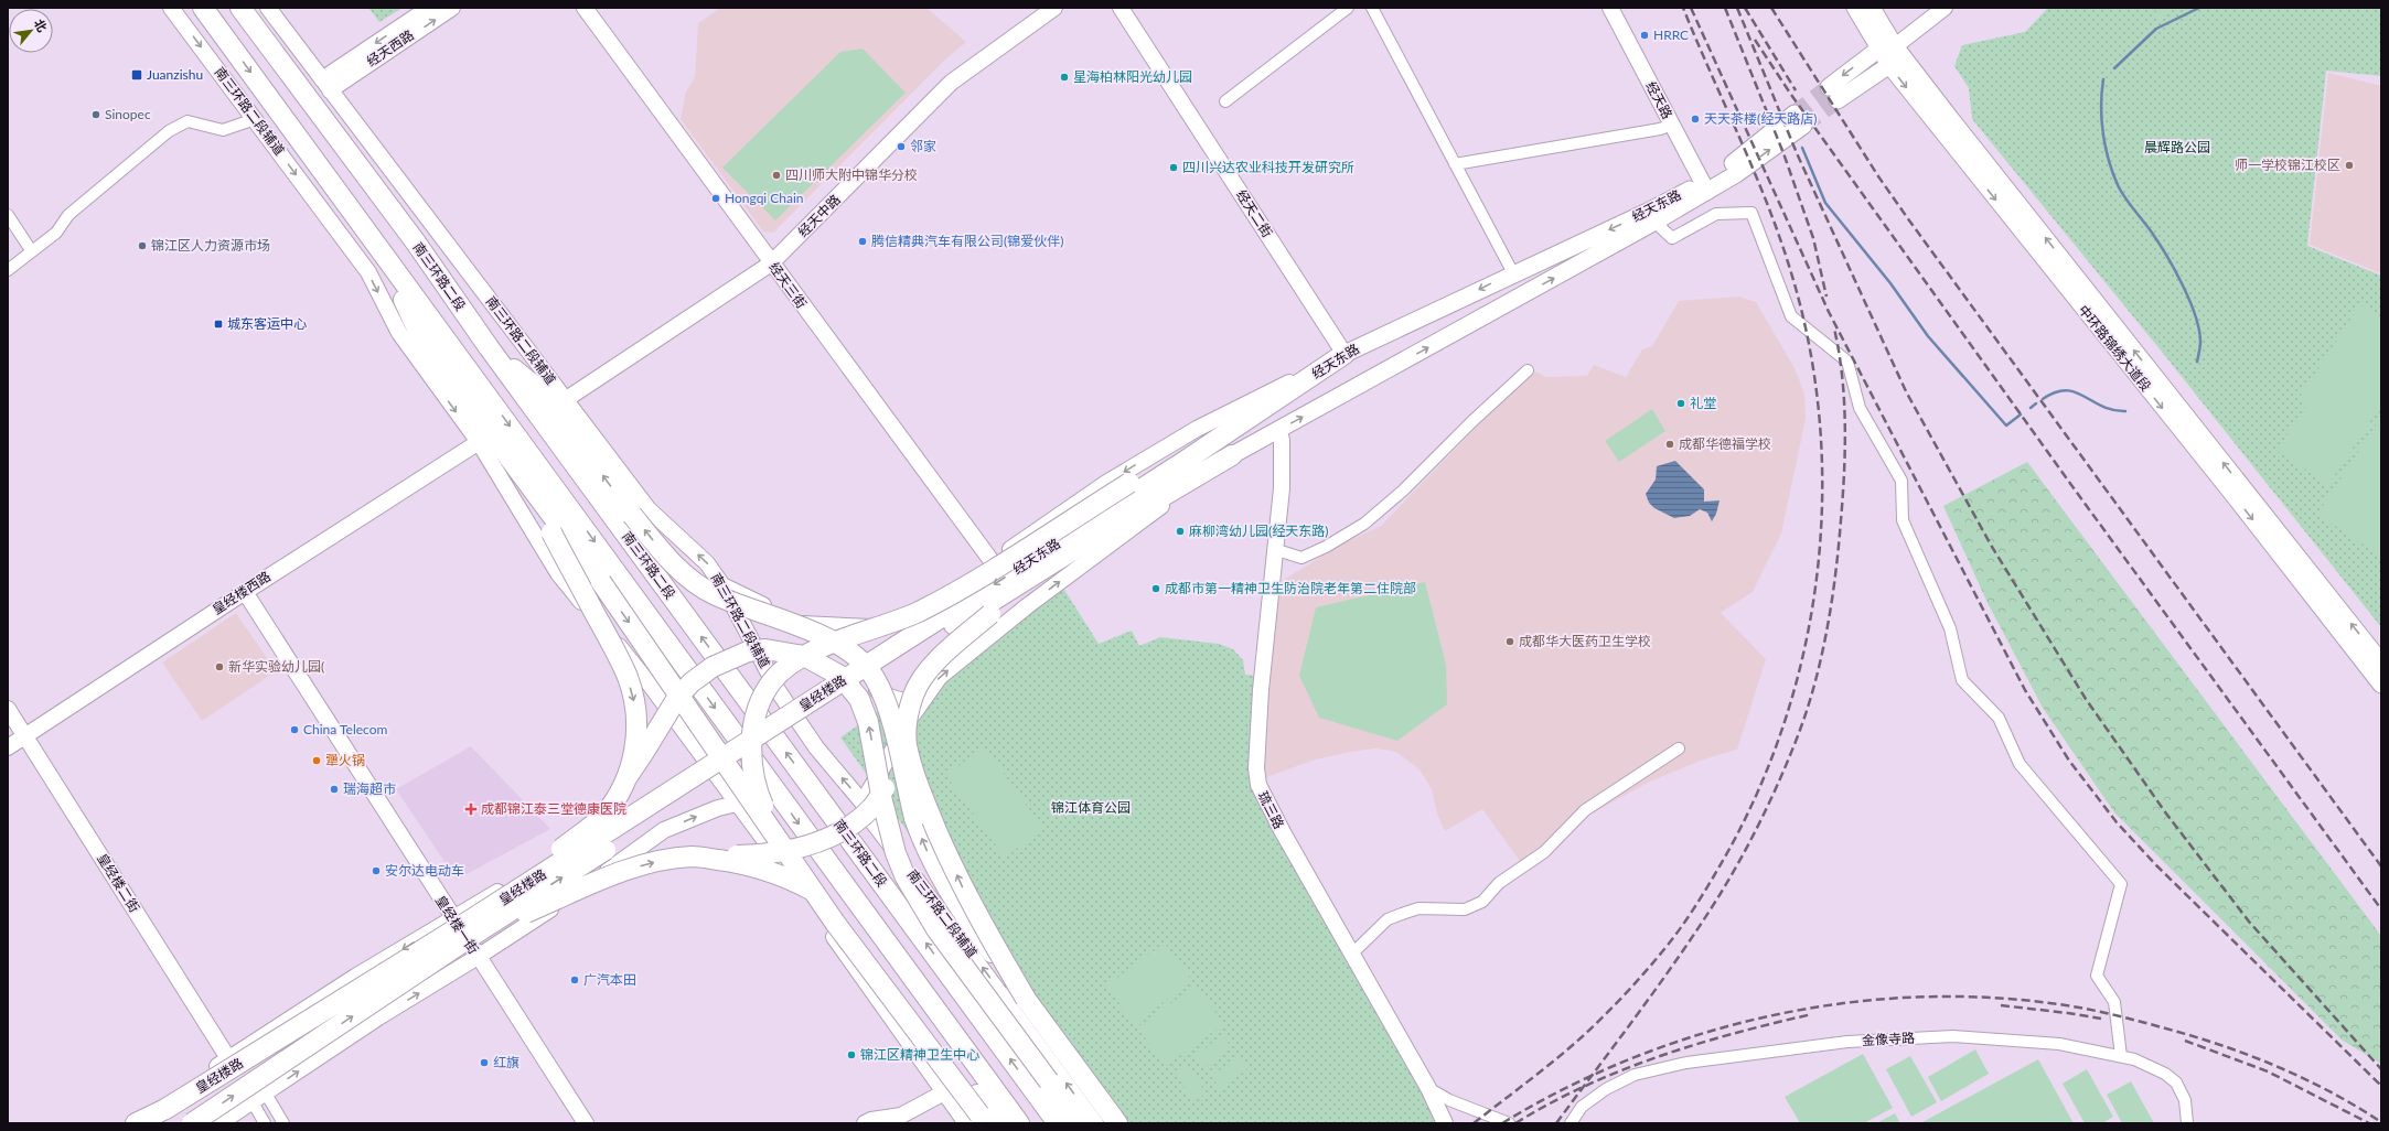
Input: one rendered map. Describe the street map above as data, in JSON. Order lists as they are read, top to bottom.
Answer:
{
  "streets": {
    "highway": ["经天东路", "南三环路二段", "皇经楼路"],
    "main road": ["中环路锦绣大道段"],
    "street": [
      "经天西路",
      "经天路",
      "南三环路二段辅道",
      "经天二街",
      "经天中路",
      "经天三街",
      "皇经楼西路",
      "琉三路",
      "皇经楼二街",
      "皇经楼一街",
      "金像寺路"
    ]
  },
  "crossings": [
    ["经天西路", "南三环路二段辅道"],
    ["经天路", "经天东路"],
    ["南三环路二段辅道", "经天中路"],
    ["南三环路二段辅道", "皇经楼西路"],
    ["经天东路", "经天二街"],
    ["经天东路", "皇经楼路"],
    ["经天东路", "琉三路"],
    ["经天中路", "经天三街"],
    ["皇经楼西路", "皇经楼二街"],
    ["皇经楼西路", "皇经楼一街"]
  ],
  "parks": ["晨辉路公园", "锦江体育公园"],
  "places": {
    "other": [
      "HRRC",
      "星海柏林阳光幼儿园",
      "Sinopec",
      "天天茶楼(经天路店)",
      "邻家",
      "师一学校锦江校区",
      "四川兴达农业科技开发研究所",
      "四川师大附中锦华分校",
      "Hongqi Chain",
      "腾信精典汽车有限公司(锦爱伙伴)",
      "锦江区人力资源市场",
      "礼堂",
      "成都华德福学校",
      "麻柳湾幼儿园(经天东路)",
      "成都市第一精神卫生防治院老年第二住院部",
      "成都华大医药卫生学校",
      "新华实验幼儿园(",
      "China Telecom",
      "犟火锅",
      "瑞海超市",
      "安尔达电动车",
      "广汽本田",
      "锦江区精神卫生中心",
      "红旗"
    ],
    "transit": ["Juanzishu", "城东客运中心"],
    "health": ["成都锦江泰三堂德康医院"]
  },
  "north": "top right"
}
